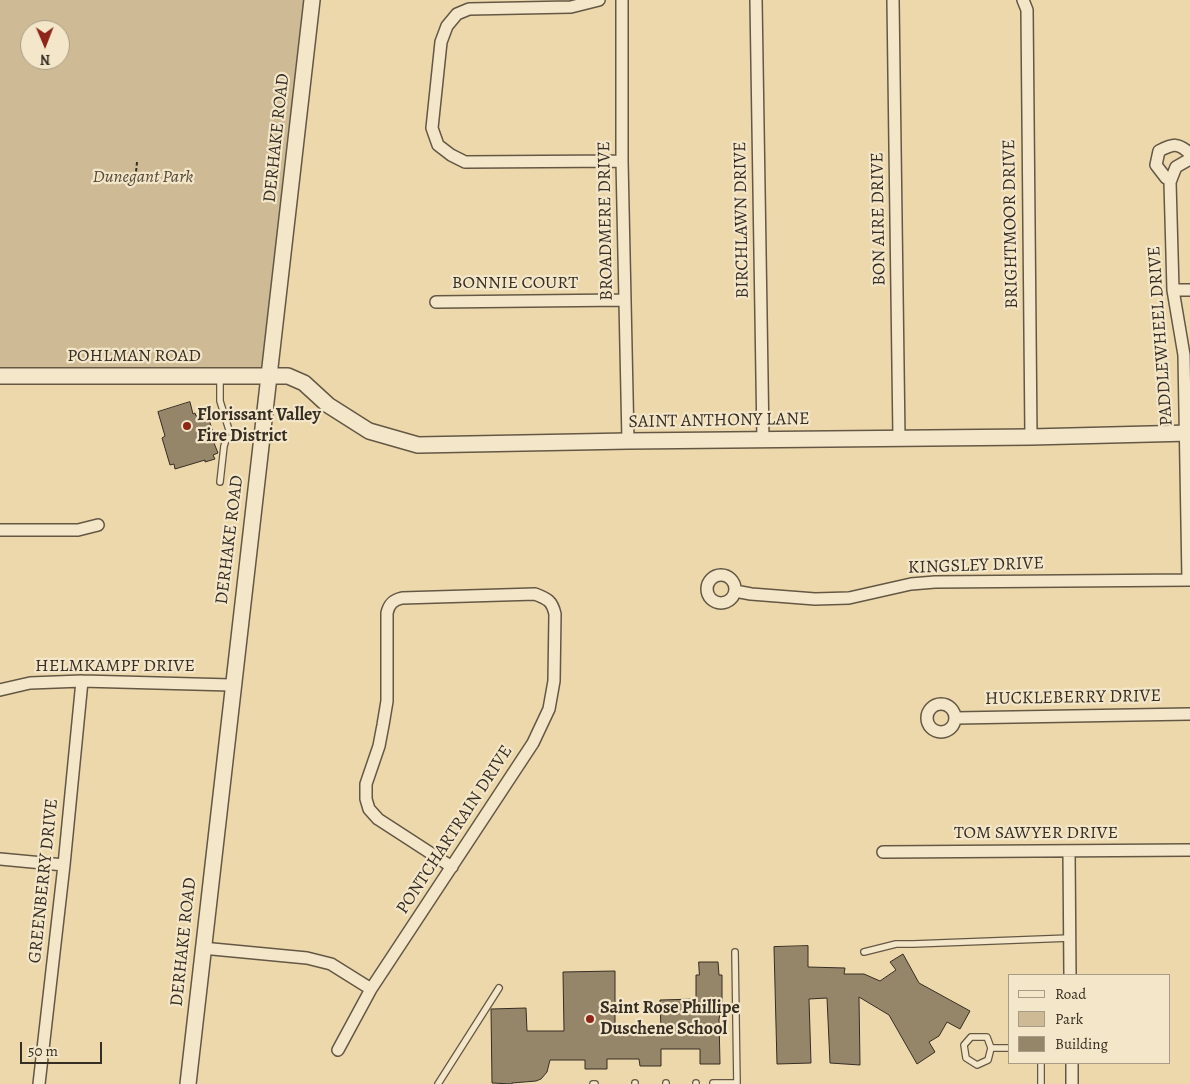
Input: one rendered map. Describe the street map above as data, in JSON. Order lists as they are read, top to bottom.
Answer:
{
  "streets": {
    "street": [
      "DERHAKE ROAD",
      "BON AIRE DRIVE",
      "BIRCHLAWN DRIVE",
      "BROADMERE DRIVE",
      "BRIGHTMOOR DRIVE",
      "BONNIE COURT",
      "PADDLEWHEEL DRIVE",
      "POHLMAN ROAD",
      "SAINT ANTHONY LANE",
      "KINGSLEY DRIVE",
      "HELMKAMPF DRIVE",
      "HUCKLEBERRY DRIVE",
      "PONTCHARTRAIN DRIVE",
      "TOM SAWYER DRIVE",
      "GREENBERRY DRIVE"
    ]
  },
  "crossings": [
    ["DERHAKE ROAD", "POHLMAN ROAD"],
    ["DERHAKE ROAD", "SAINT ANTHONY LANE"],
    ["DERHAKE ROAD", "HELMKAMPF DRIVE"],
    ["BON AIRE DRIVE", "SAINT ANTHONY LANE"],
    ["BIRCHLAWN DRIVE", "SAINT ANTHONY LANE"],
    ["BROADMERE DRIVE", "BONNIE COURT"],
    ["BROADMERE DRIVE", "SAINT ANTHONY LANE"],
    ["BRIGHTMOOR DRIVE", "SAINT ANTHONY LANE"],
    ["PADDLEWHEEL DRIVE", "SAINT ANTHONY LANE"],
    ["PADDLEWHEEL DRIVE", "KINGSLEY DRIVE"],
    ["POHLMAN ROAD", "SAINT ANTHONY LANE"],
    ["HELMKAMPF DRIVE", "GREENBERRY DRIVE"]
  ],
  "parks": ["Dunegant Park"],
  "places": ["Florissant Valley Fire District", "Saint Rose Phillipe Duschene School"],
  "legend": ["Road", "Park", "Building"],
  "scale_bar": "50 m",
  "north": "bottom"
}
